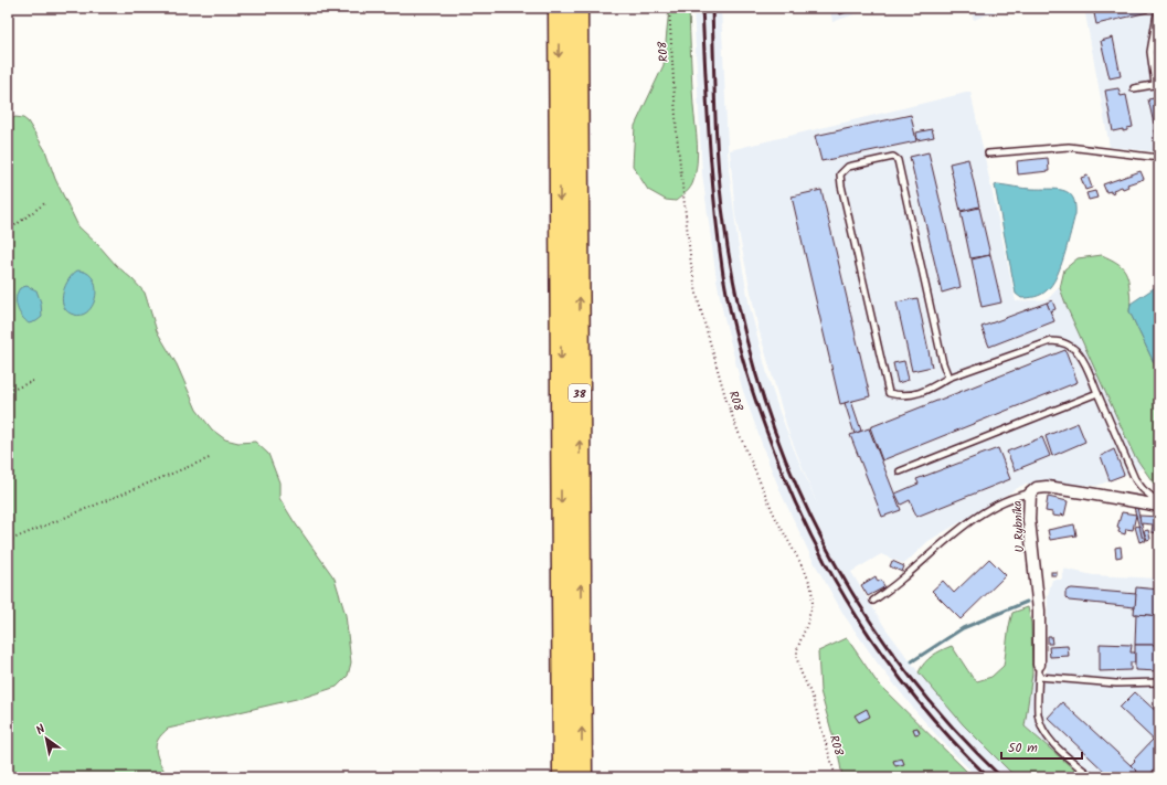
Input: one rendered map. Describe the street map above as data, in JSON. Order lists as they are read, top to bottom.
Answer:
{
  "streets": {
    "highway": ["38"],
    "street": ["U Rybníka"],
    "path": ["R08"]
  },
  "scale_bar": "50 m",
  "north": "top left"
}
